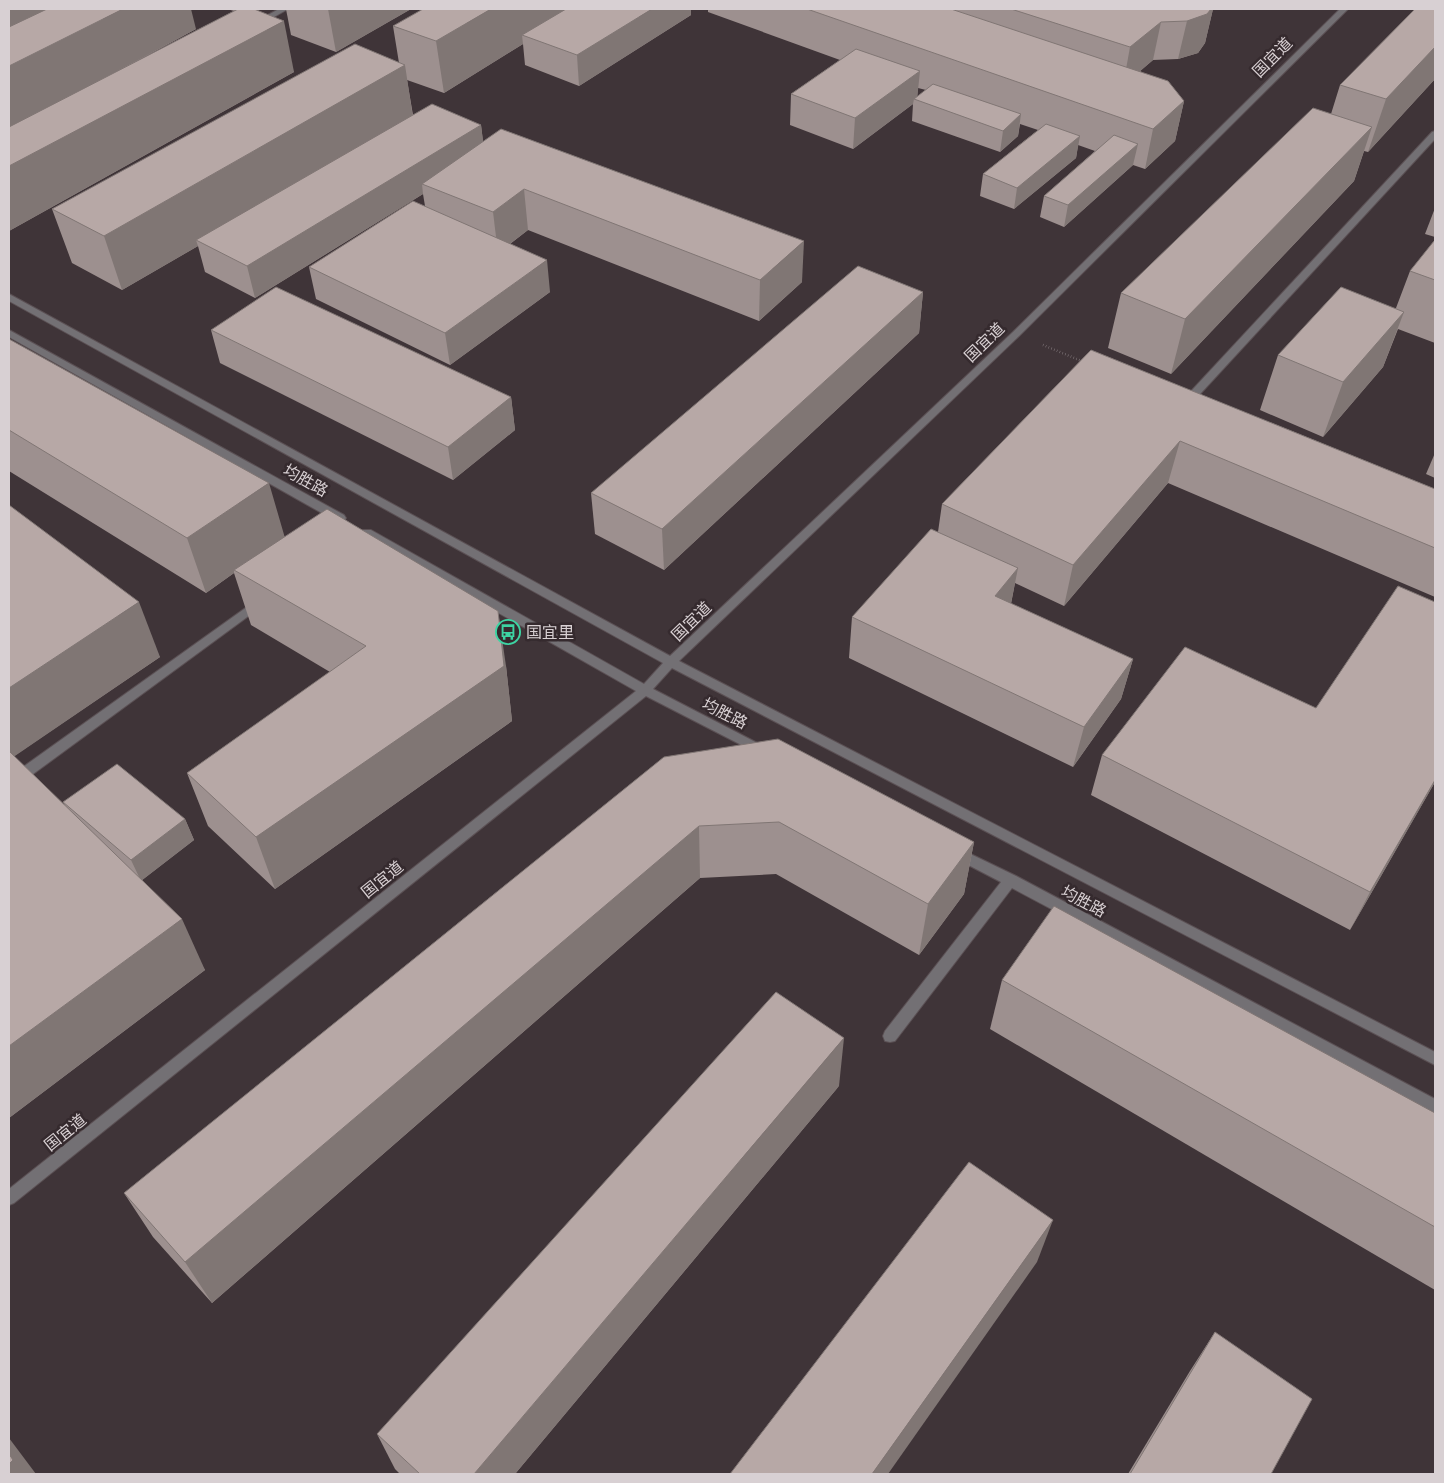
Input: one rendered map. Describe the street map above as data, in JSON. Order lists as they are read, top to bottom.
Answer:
{
  "streets": {
    "street": ["国宜道", "均胜路"]
  },
  "crossings": [
    ["国宜道", "均胜路"]
  ],
  "places": {
    "bus stop": ["国宜里"]
  }
}
